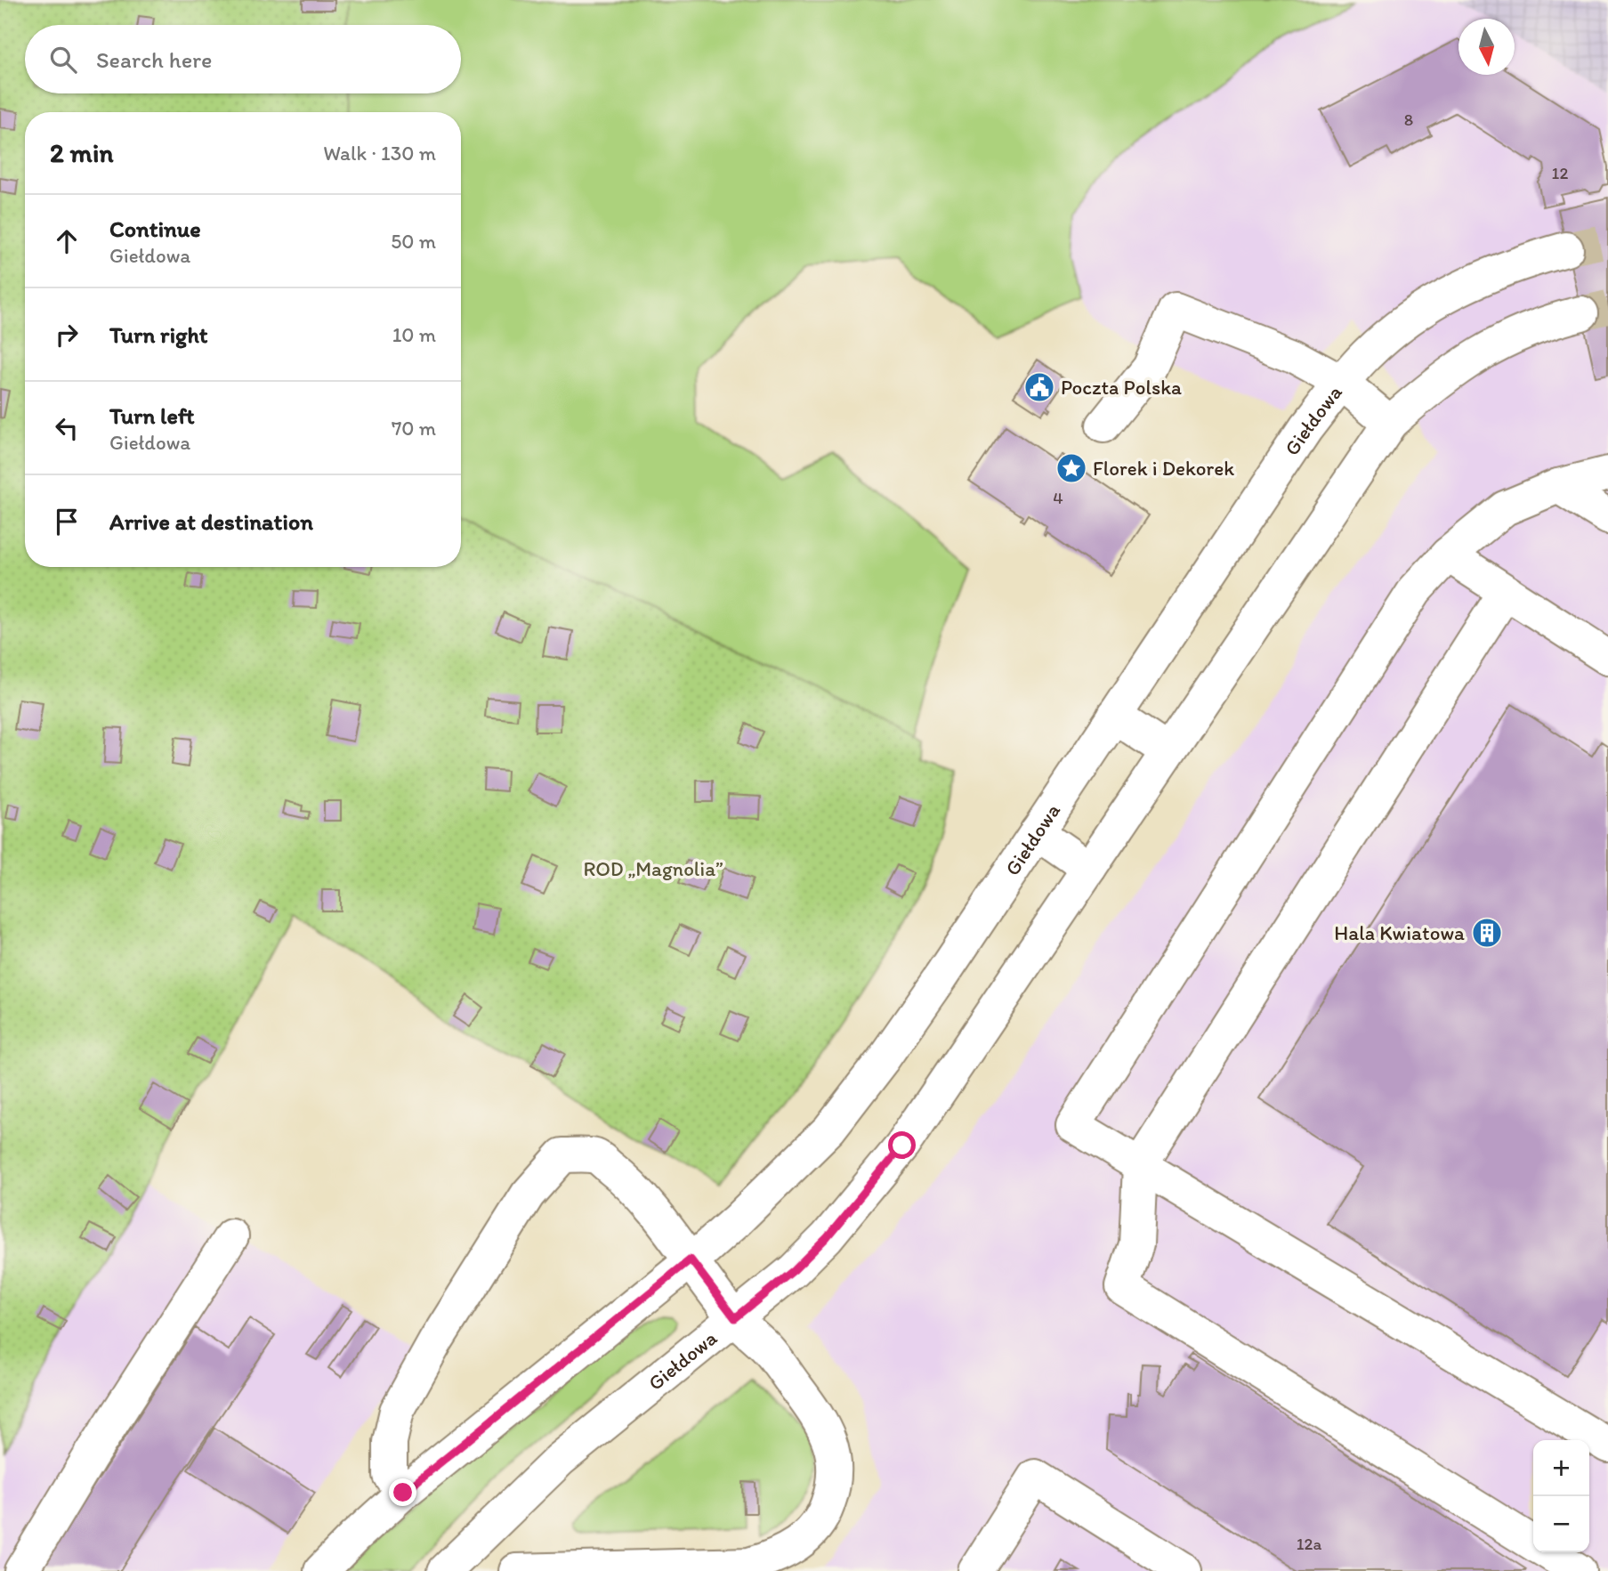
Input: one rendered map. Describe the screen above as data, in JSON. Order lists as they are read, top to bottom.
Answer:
{
  "streets": {
    "street": ["Giełdowa"]
  },
  "parks": ["ROD „Magnolia”"],
  "places": {
    "public building": ["Poczta Polska"],
    "place": ["Florek i Dekorek"],
    "building": ["Hala Kwiatowa"]
  },
  "house_numbers": [
    "8",
    "12",
    "4",
    "12a"
  ],
  "north": "bottom",
  "page": {
    "search": "Search here",
    "heading": ["2 min", "Walk · 130 m"],
    "list": [
      ["Continue", "Giełdowa", "50 m"],
      ["Turn right", "10 m"],
      ["Turn left", "Giełdowa", "70 m"],
      "Arrive at destination"
    ],
    "map_buttons": ["+", "−"]
  }
}
